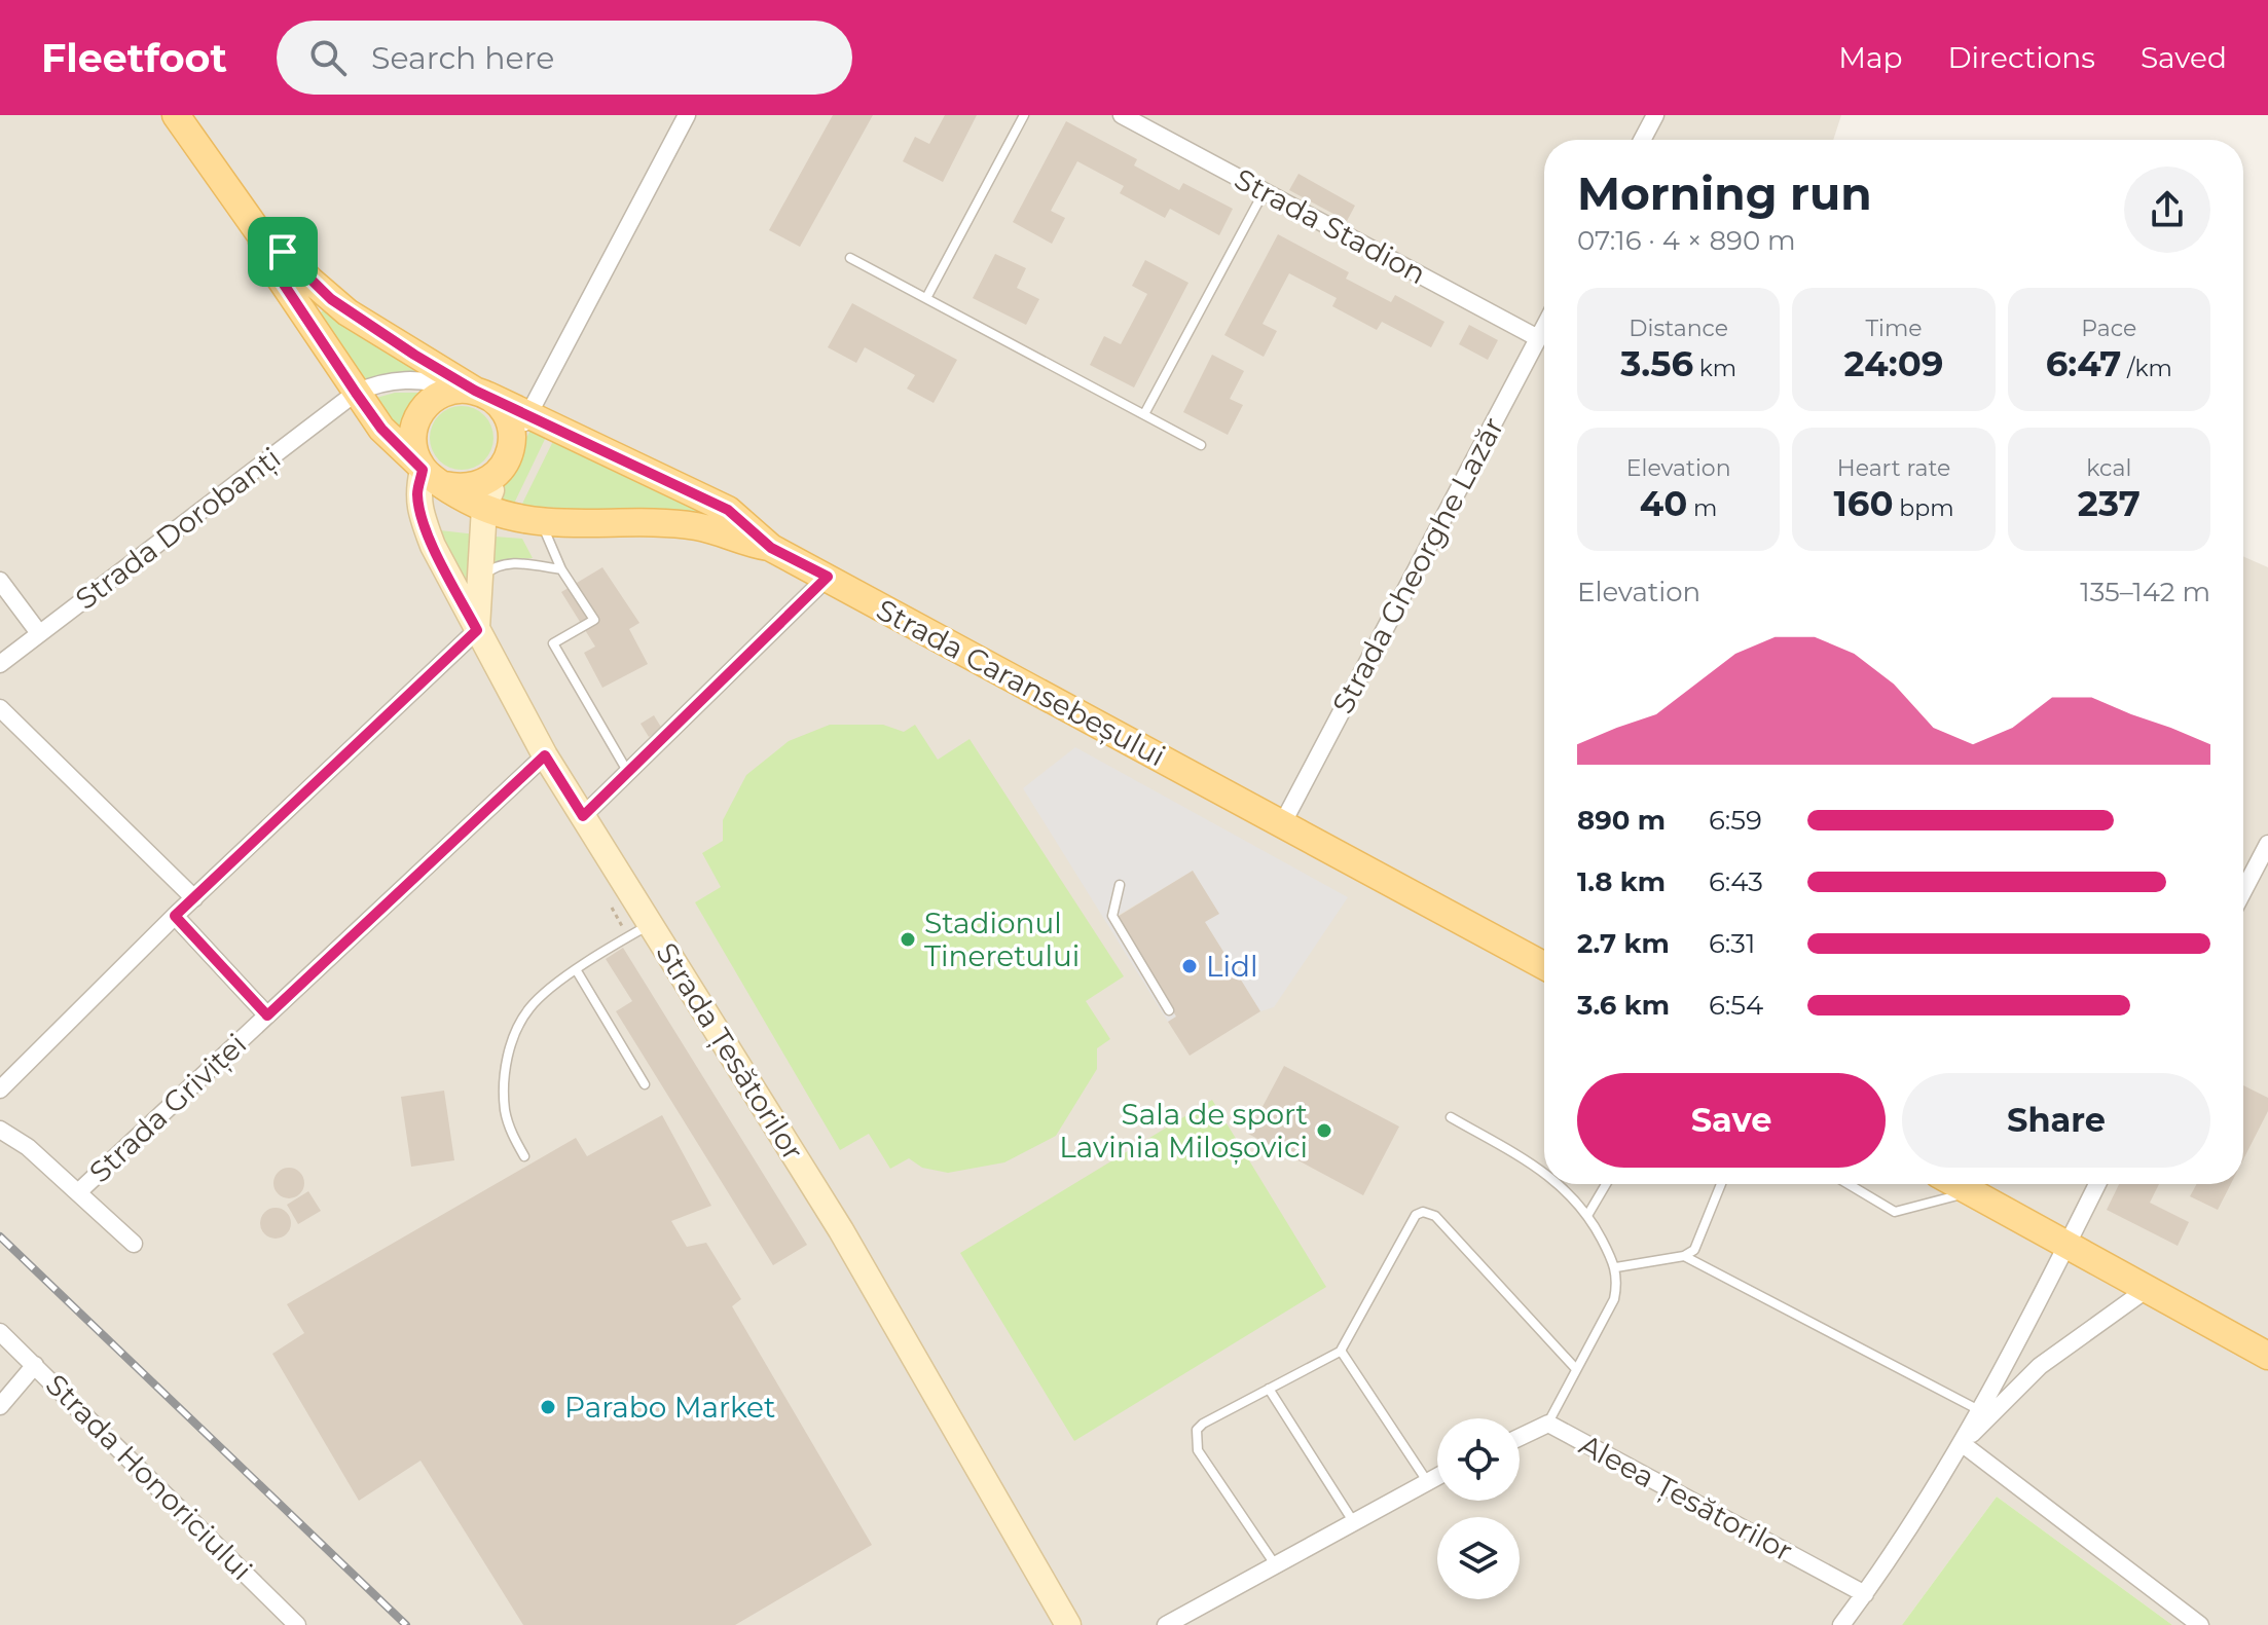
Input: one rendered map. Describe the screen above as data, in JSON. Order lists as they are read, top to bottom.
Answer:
{
  "streets": {
    "main road": ["Strada Caransebeșului", "Strada Țesătorilor"],
    "street": [
      "Strada Stadion",
      "Strada Dorobanți",
      "Strada Gheorghe Lazăr",
      "Strada Griviței",
      "Strada Honoriciului",
      "Aleea Țesătorilor"
    ]
  },
  "crossings": [
    ["Strada Stadion", "Strada Gheorghe Lazăr"],
    ["Strada Dorobanți", "Strada Caransebeșului"],
    ["Strada Dorobanți", "Strada Țesătorilor"],
    ["Strada Gheorghe Lazăr", "Strada Caransebeșului"],
    ["Strada Caransebeșului", "Strada Țesătorilor"],
    ["Strada Țesătorilor", "Strada Griviței"]
  ],
  "places": [
    "Stadionul Tineretului",
    "Lidl",
    "Sala de sport Lavinia Miloșovici",
    "Parabo Market"
  ],
  "page": {
    "header": "Fleetfoot",
    "search": "Search here",
    "nav": ["Map", "Directions", "Saved"],
    "heading": ["Morning run", "07:16 · 4 × 890 m"],
    "stats": [
      ["Distance", "3.56 km"],
      ["Time", "24:09"],
      ["Pace", "6:47 /km"],
      ["Elevation", "40 m"],
      ["Heart rate", "160 bpm"],
      ["kcal", "237"]
    ],
    "chart": ["Elevation", "135–142 m"],
    "list": [
      {
        "name": "890 m",
        "note": "6:59"
      },
      {
        "name": "1.8 km",
        "note": "6:43"
      },
      {
        "name": "2.7 km",
        "note": "6:31"
      },
      {
        "name": "3.6 km",
        "note": "6:54"
      }
    ],
    "buttons": ["Save", "Share"]
  }
}
